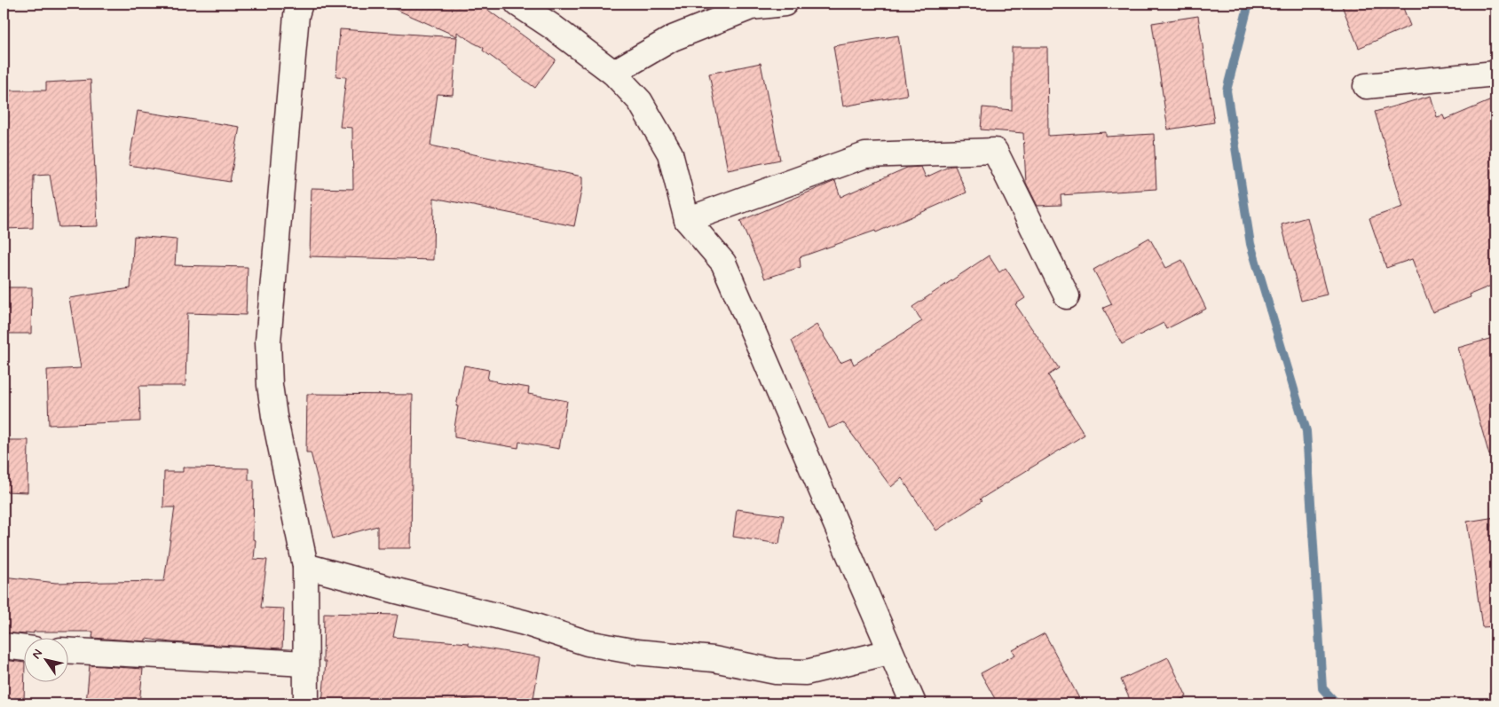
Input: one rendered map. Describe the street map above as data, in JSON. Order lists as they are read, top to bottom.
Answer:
{
  "north": "top left"
}
